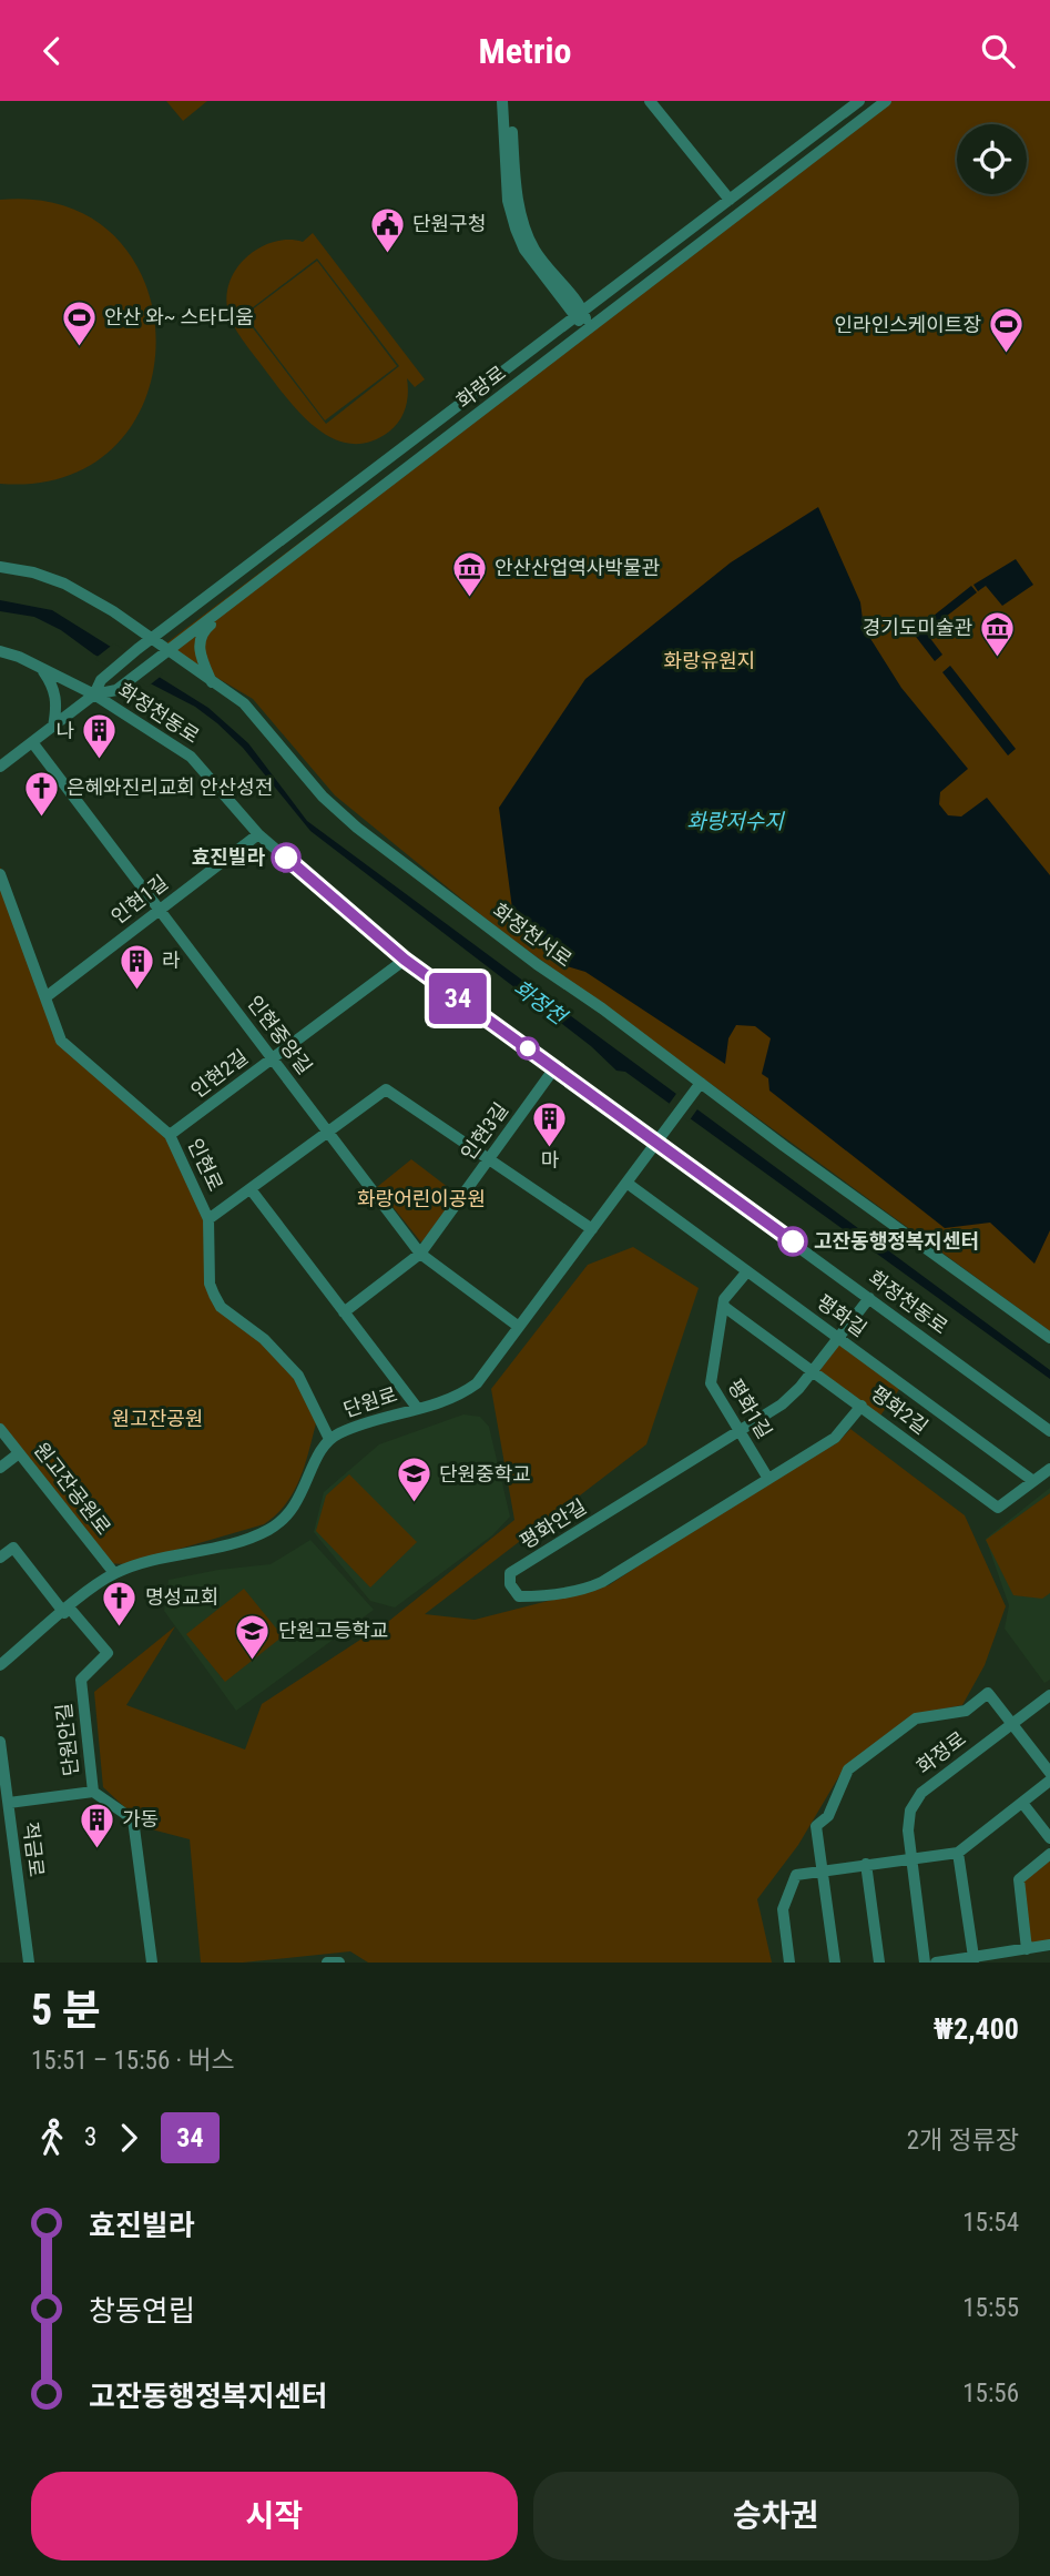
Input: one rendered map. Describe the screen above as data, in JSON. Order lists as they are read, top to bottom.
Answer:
{
  "streets": {
    "street": [
      "화랑로",
      "화정천동로",
      "인현1길",
      "화정천서로",
      "인현중앙길",
      "인현2길",
      "인현3길",
      "인현로",
      "평화길",
      "단원로",
      "평화1길",
      "평화2길",
      "원고잔공원로",
      "평화안길",
      "단원안길",
      "화정로",
      "적금로"
    ]
  },
  "crossings": [
    ["화랑로", "화정천동로"],
    ["화랑로", "화정천서로"],
    ["화랑로", "인현중앙길"],
    ["화정천동로", "인현1길"],
    ["화정천동로", "인현2길"],
    ["화정천동로", "인현3길"],
    ["화정천동로", "단원로"],
    ["화정천동로", "평화안길"],
    ["인현1길", "인현중앙길"],
    ["인현1길", "인현로"],
    ["화정천서로", "단원로"],
    ["인현중앙길", "인현2길"],
    ["인현중앙길", "인현3길"],
    ["인현중앙길", "단원로"],
    ["인현2길", "인현로"],
    ["인현로", "단원로"],
    ["평화길", "단원로"],
    ["평화길", "평화1길"],
    ["평화길", "평화2길"],
    ["평화길", "평화안길"],
    ["단원로", "원고잔공원로"],
    ["단원로", "단원안길"],
    ["평화1길", "평화2길"],
    ["평화1길", "평화안길"],
    ["평화2길", "평화안길"]
  ],
  "water": ["화랑저수지", "화정천"],
  "parks": ["화랑유원지", "화랑어린이공원", "원고잔공원"],
  "places": {
    "public building": ["단원구청"],
    "sports": ["안산 와~ 스타디움", "인라인스케이트장"],
    "museum": ["안산산업역사박물관", "경기도미술관"],
    "building": [
      "나",
      "라",
      "마",
      "가동"
    ],
    "church": ["은혜와진리교회 안산성전", "명성교회"],
    "other": ["효진빌라", "고잔동행정복지센터"],
    "school or university": ["단원중학교", "단원고등학교"]
  },
  "lines": ["bus line 34"],
  "page": {
    "header": "Metrio",
    "on_map": "34",
    "heading": ["5 분", "15:51 – 15:56 · 버스", "₩2,400"],
    "legs": ["3", "34", "2개 정류장"],
    "list": [
      {
        "name": "효진빌라",
        "value": "15:54"
      },
      {
        "name": "창동연립",
        "value": "15:55"
      },
      {
        "name": "고잔동행정복지센터",
        "value": "15:56"
      }
    ],
    "buttons": ["시작", "승차권"]
  }
}
